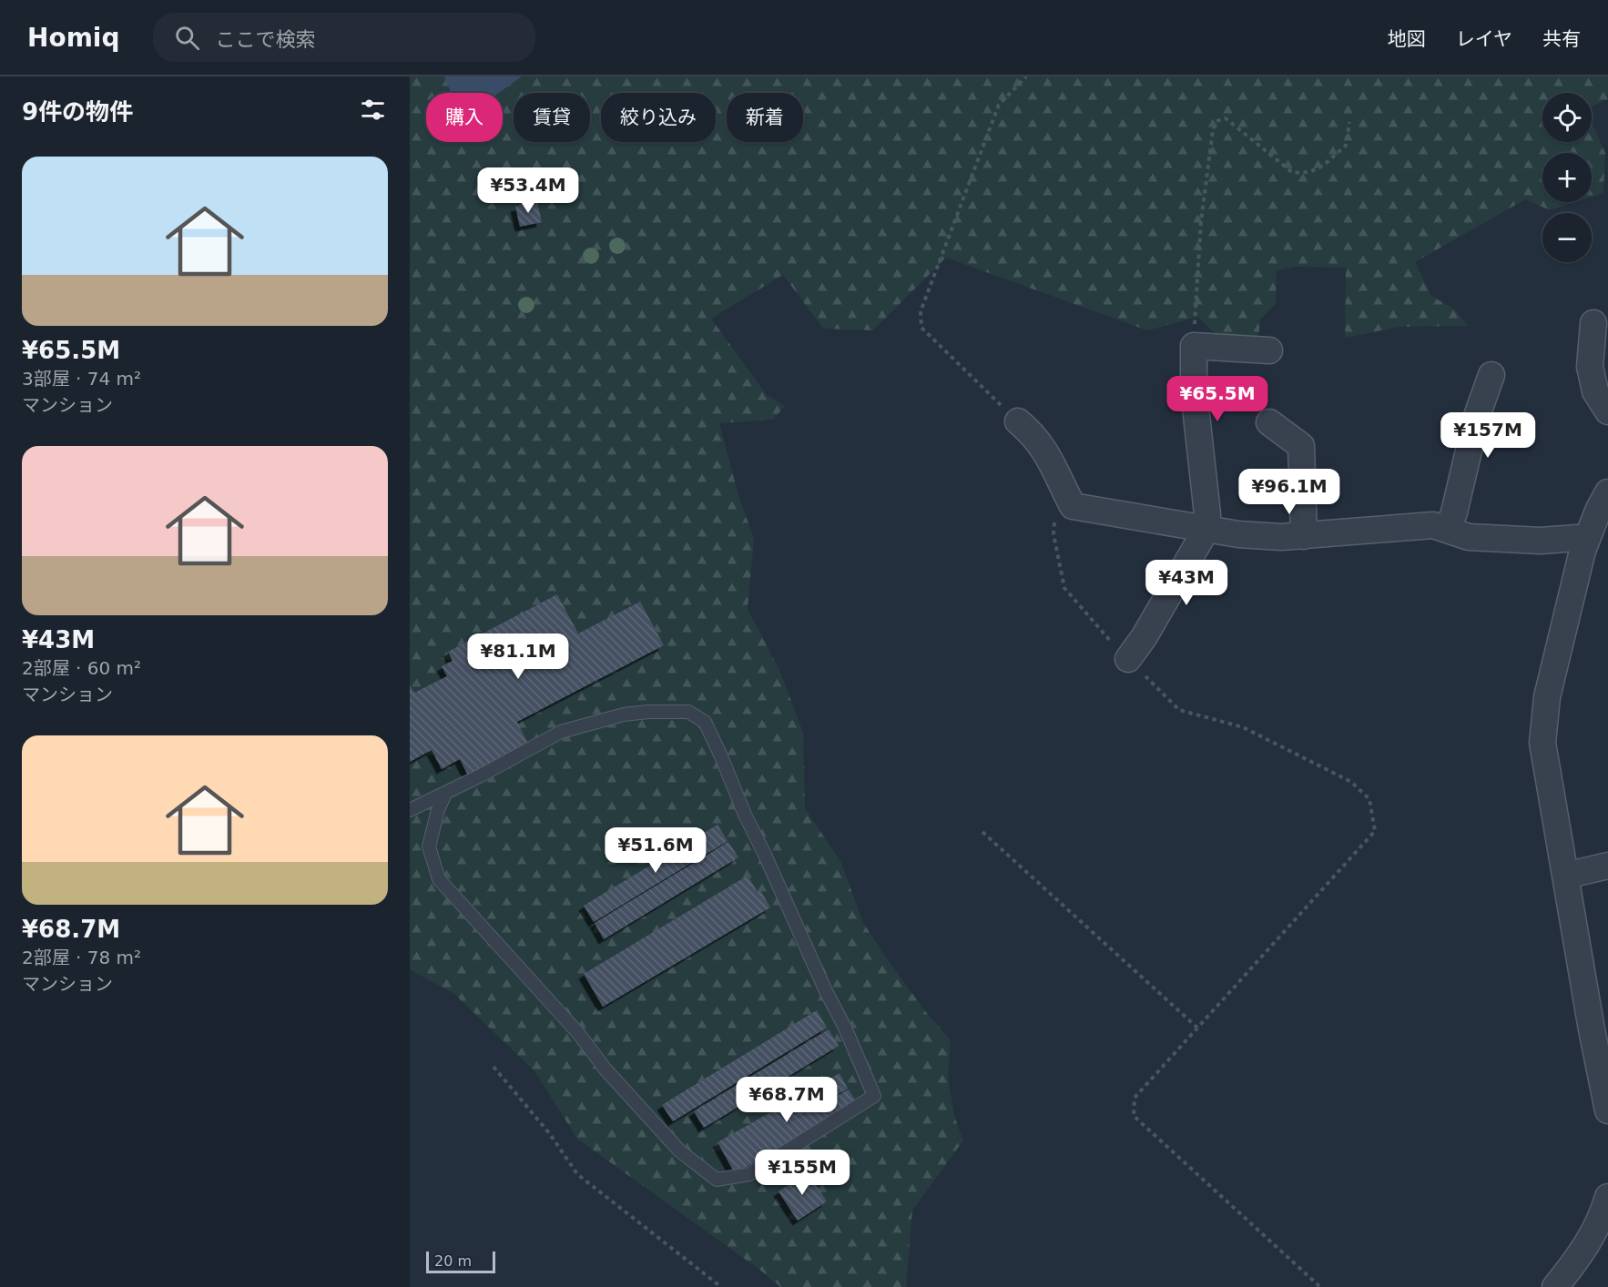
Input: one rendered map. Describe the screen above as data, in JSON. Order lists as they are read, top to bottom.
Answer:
{
  "scale_bar": "20 m",
  "page": {
    "header": "Homiq",
    "search": "ここで検索",
    "nav": ["地図", "レイヤ", "共有"],
    "heading": "9件の物件",
    "map_buttons": ["+", "−"],
    "chip": [
      "購入",
      "賃貸",
      "絞り込み",
      "新着"
    ],
    "list": [
      {
        "name": "¥65.5M",
        "note": "3部屋 · 74 m² · マンション"
      },
      {
        "name": "¥43M",
        "note": "2部屋 · 60 m² · マンション"
      },
      {
        "name": "¥68.7M",
        "note": "2部屋 · 78 m² · マンション"
      }
    ],
    "price": [
      "¥53.4M",
      "¥65.5M",
      "¥157M",
      "¥96.1M",
      "¥43M",
      "¥81.1M",
      "¥51.6M",
      "¥68.7M",
      "¥155M"
    ],
    "scale": "20 m"
  }
}
